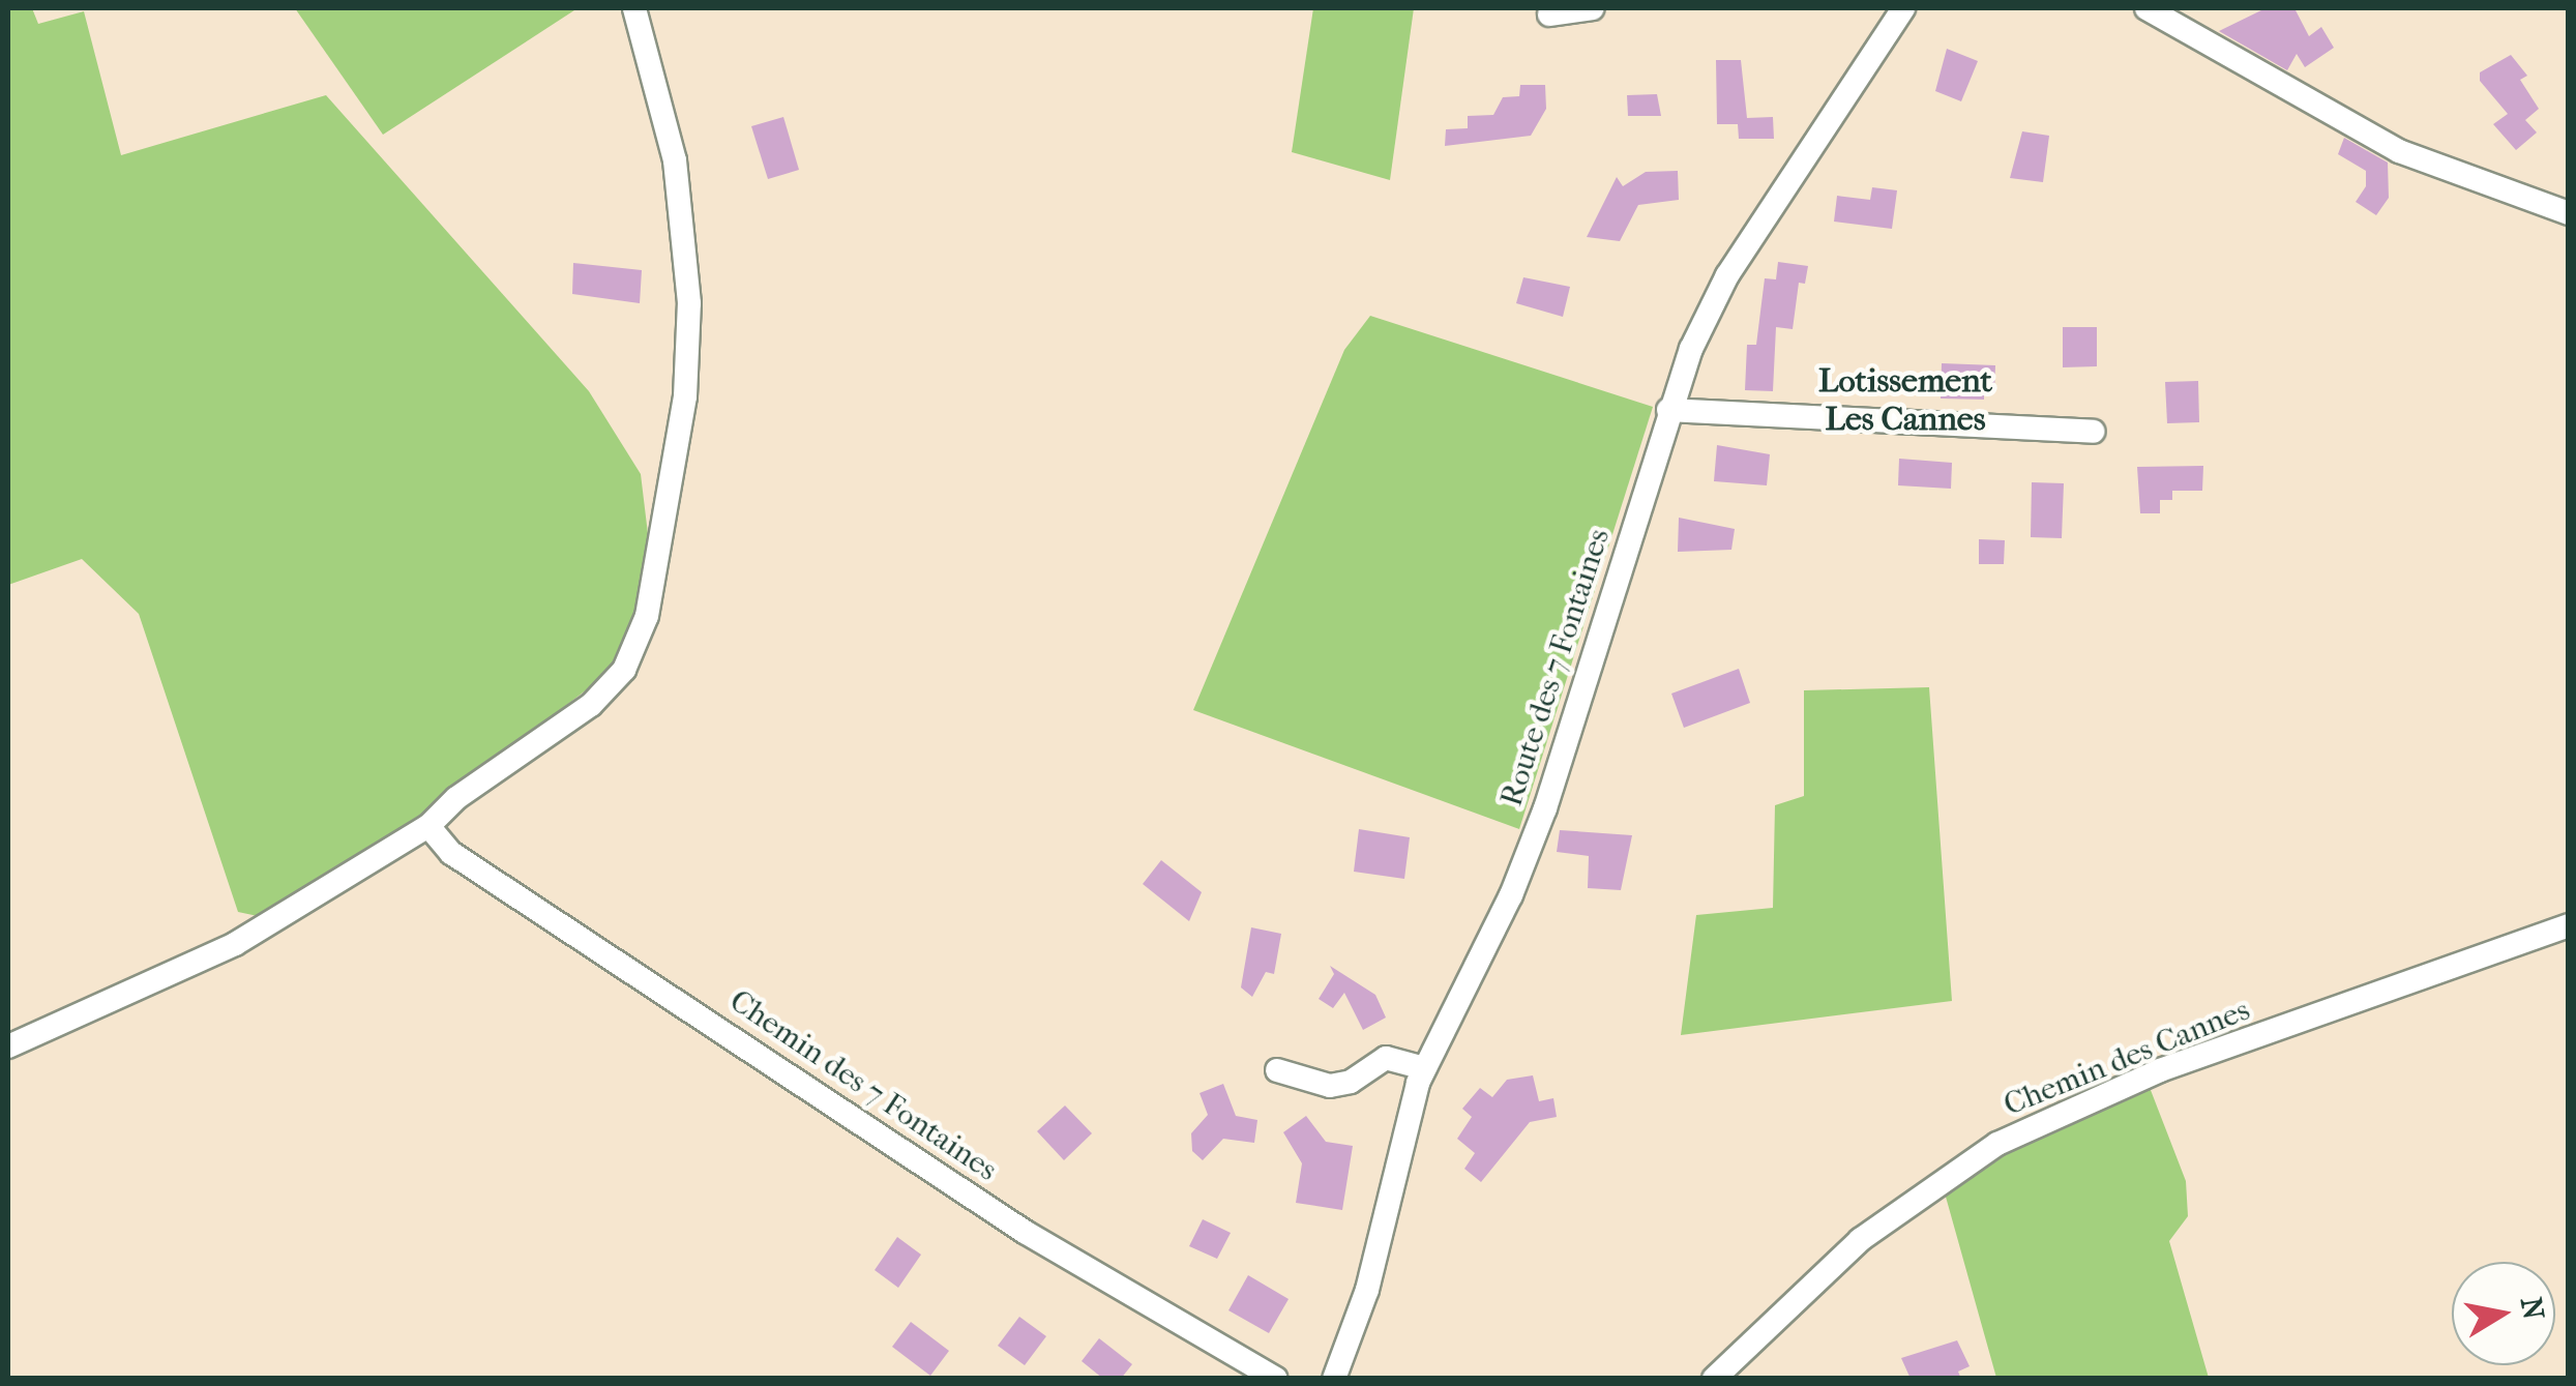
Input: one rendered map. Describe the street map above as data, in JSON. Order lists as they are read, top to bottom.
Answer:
{
  "streets": {
    "street": ["Route des 7 Fontaines", "Chemin des Cannes", "Chemin des 7 Fontaines"]
  },
  "districts": ["Lotissement Les Cannes"],
  "north": "right"
}
